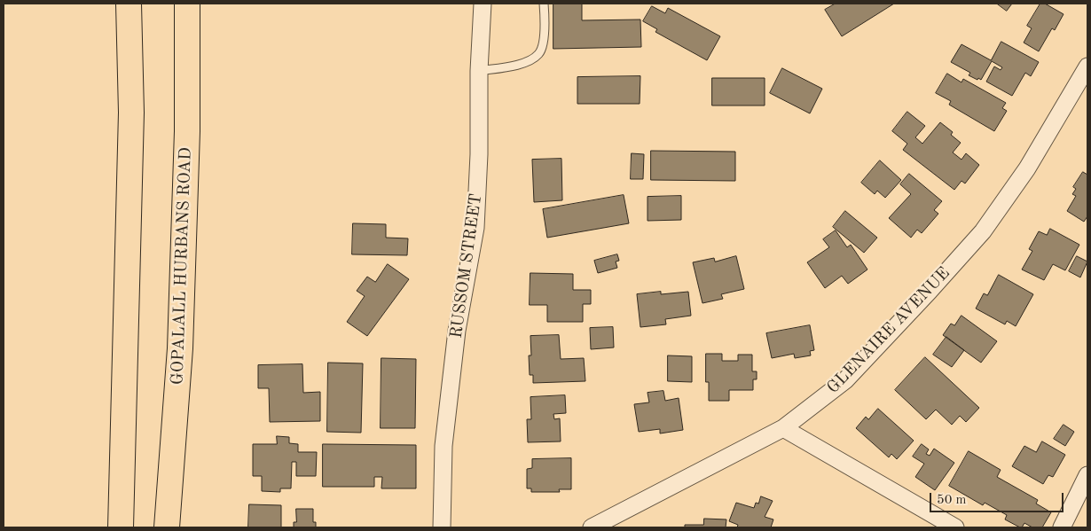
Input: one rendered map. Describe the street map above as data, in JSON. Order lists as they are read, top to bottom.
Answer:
{
  "streets": {
    "main road": ["GOPALALL HURBANS ROAD"],
    "street": ["RUSSOM STREET", "GLENAIRE AVENUE"]
  },
  "scale_bar": "50 m"
}
